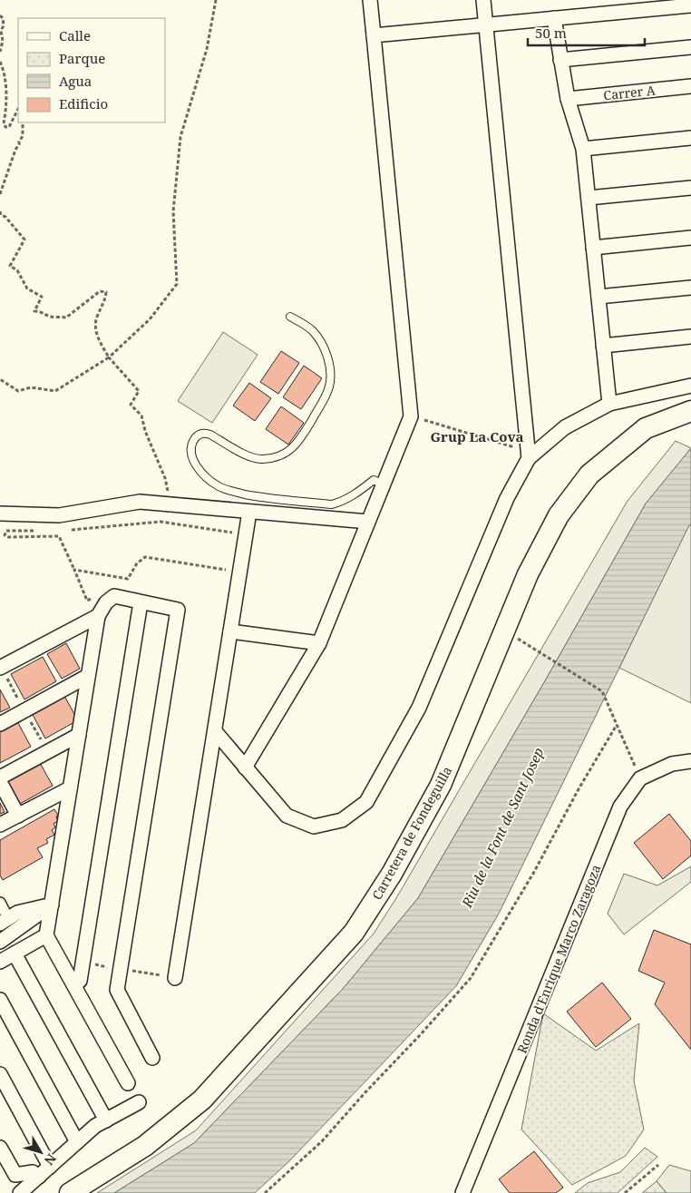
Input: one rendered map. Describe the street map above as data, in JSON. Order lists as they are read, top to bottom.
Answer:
{
  "streets": {
    "main road": ["Carretera de Fondeguilla"],
    "street": ["Carrer A", "Ronda d'Enrique Marco Zaragoza"]
  },
  "districts": ["Grup La Cova"],
  "water": ["Riu de la Font de Sant Josep"],
  "legend": [
    "Calle",
    "Parque",
    "Agua",
    "Edificio"
  ],
  "scale_bar": "50 m",
  "north": "bottom right"
}
